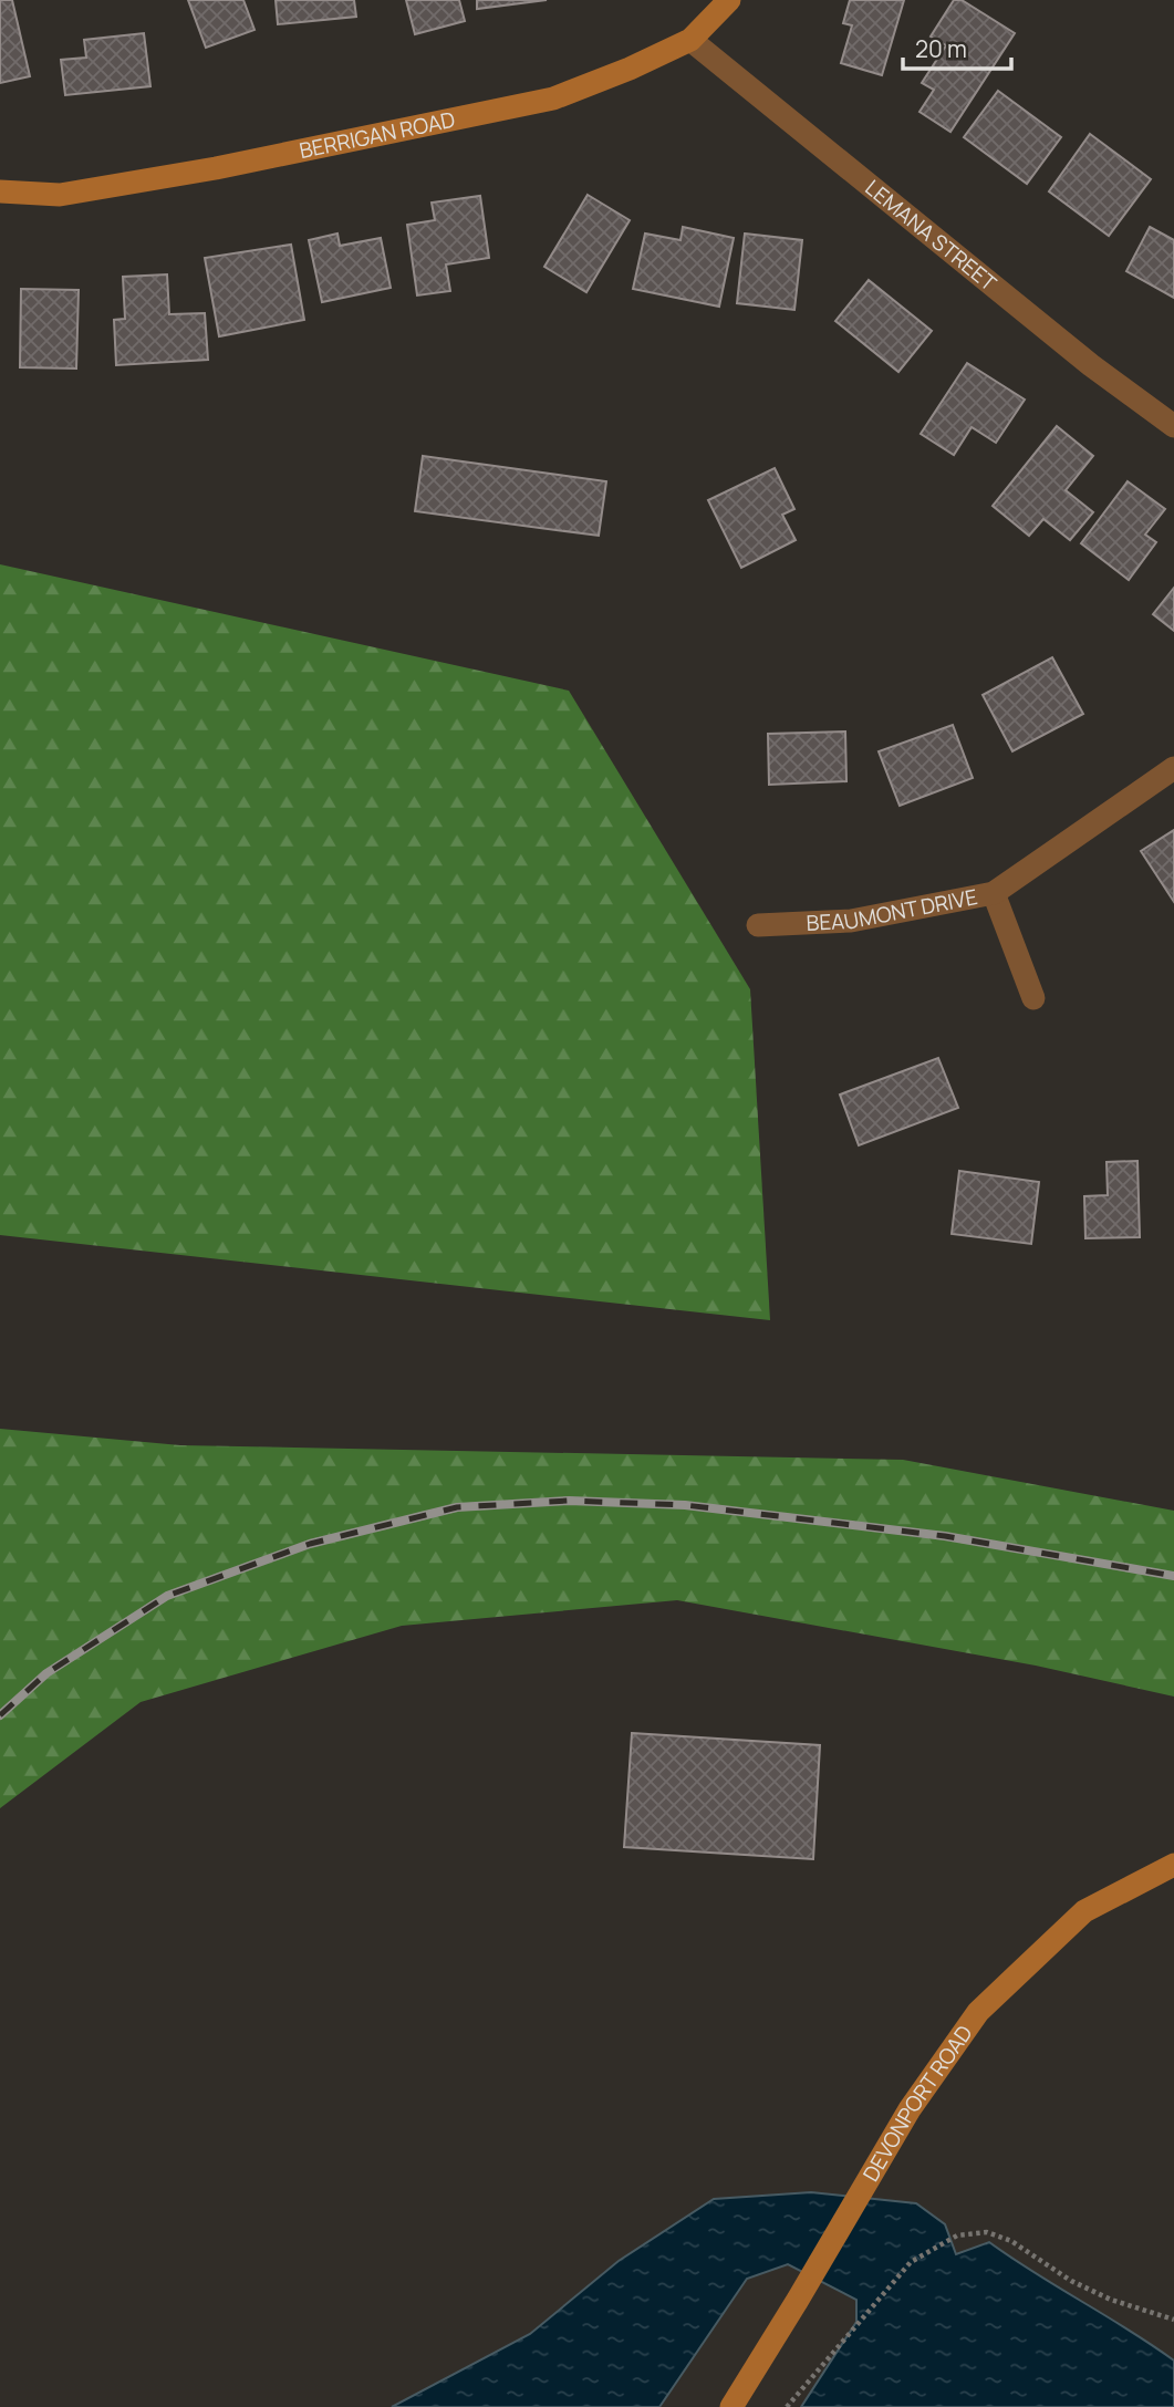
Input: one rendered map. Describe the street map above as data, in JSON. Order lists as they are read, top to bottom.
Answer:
{
  "streets": {
    "street": [
      "BERRIGAN ROAD",
      "LEMANA STREET",
      "BEAUMONT DRIVE",
      "DEVONPORT ROAD"
    ]
  },
  "crossings": [
    ["BERRIGAN ROAD", "LEMANA STREET"]
  ],
  "scale_bar": "20 m"
}
